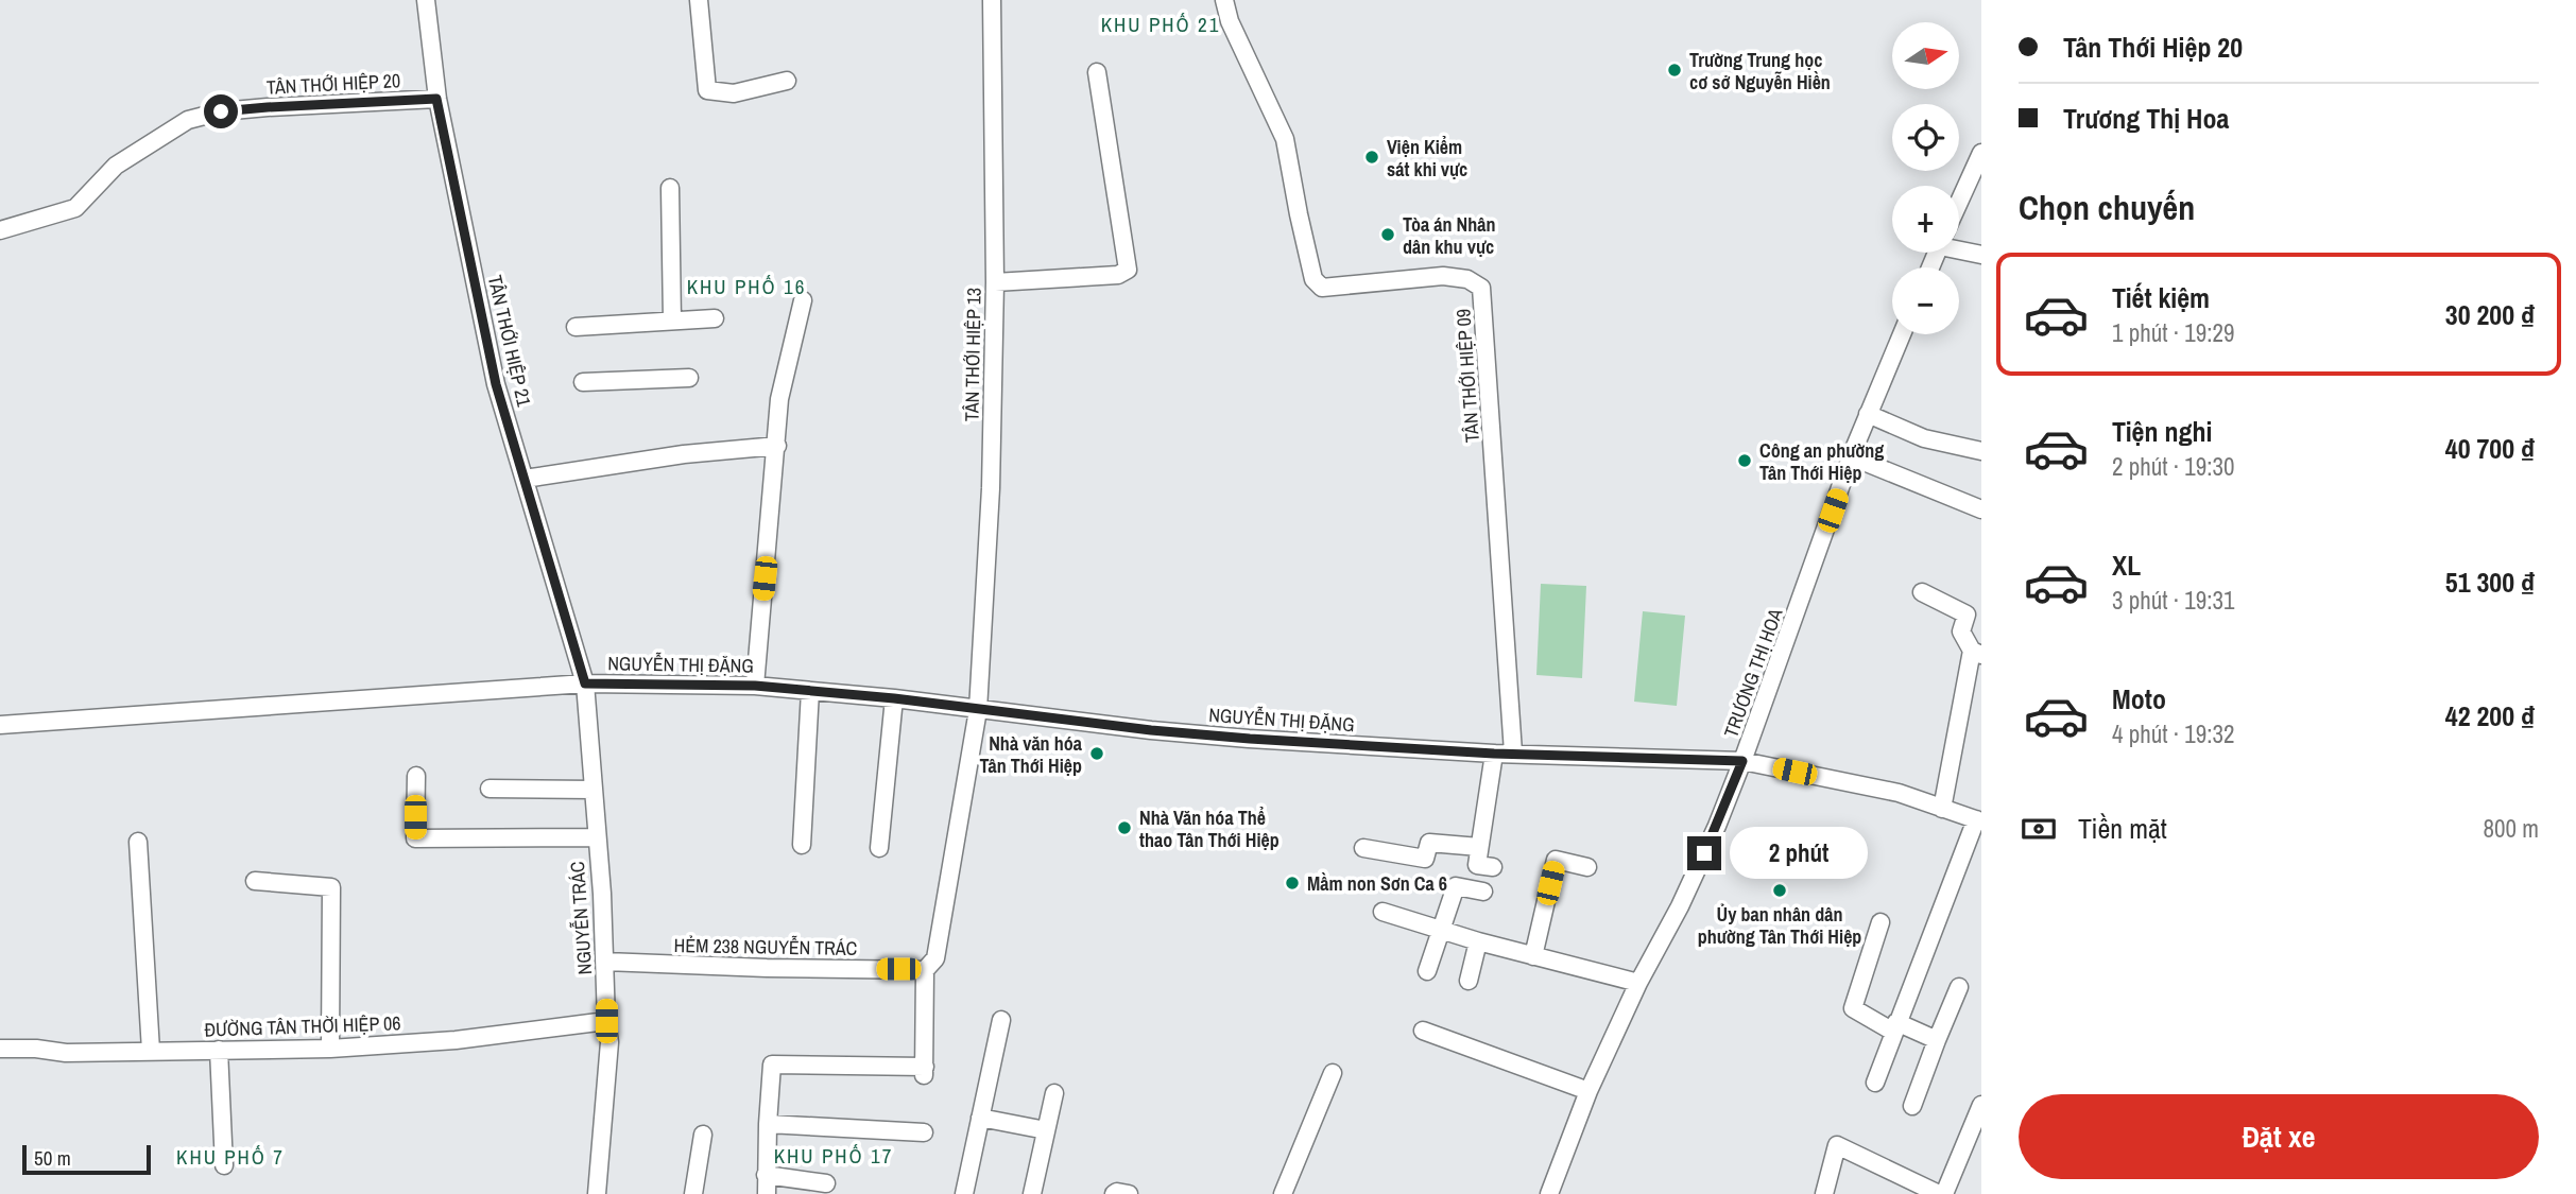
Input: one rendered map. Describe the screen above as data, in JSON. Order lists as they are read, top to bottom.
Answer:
{
  "streets": {
    "street": [
      "TÂN THỚI HIỆP 20",
      "TÂN THỚI HIỆP 21",
      "TÂN THỚI HIỆP 13",
      "TÂN THỚI HIỆP 09",
      "NGUYỄN THỊ ĐẶNG",
      "TRƯƠNG THỊ HOA",
      "NGUYỄN TRÁC",
      "HẺM 238 NGUYỄN TRÁC",
      "ĐƯỜNG TÂN THỜI HIỆP 06"
    ]
  },
  "crossings": [
    ["TÂN THỚI HIỆP 20", "TÂN THỚI HIỆP 21"],
    ["TÂN THỚI HIỆP 21", "NGUYỄN THỊ ĐẶNG"],
    ["TÂN THỚI HIỆP 21", "NGUYỄN TRÁC"],
    ["TÂN THỚI HIỆP 13", "NGUYỄN THỊ ĐẶNG"],
    ["TÂN THỚI HIỆP 09", "NGUYỄN THỊ ĐẶNG"],
    ["NGUYỄN THỊ ĐẶNG", "TRƯƠNG THỊ HOA"],
    ["NGUYỄN THỊ ĐẶNG", "NGUYỄN TRÁC"],
    ["NGUYỄN TRÁC", "HẺM 238 NGUYỄN TRÁC"],
    ["NGUYỄN TRÁC", "ĐƯỜNG TÂN THỜI HIỆP 06"]
  ],
  "districts": [
    "KHU PHỐ 21",
    "KHU PHỐ 16",
    "KHU PHỐ 17",
    "KHU PHỐ 7"
  ],
  "places": [
    "Trường Trung học cơ sở Nguyễn Hiền",
    "Viện Kiểm sát khi vực",
    "Tòa án Nhân dân khu vực",
    "Công an phường Tân Thới Hiệp",
    "Nhà văn hóa Tân Thới Hiệp",
    "Nhà Văn hóa Thể thao Tân Thới Hiệp",
    "Mầm non Sơn Ca 6",
    "Ủy ban nhân dân phường Tân Thới Hiệp"
  ],
  "scale_bar": "50 m",
  "north": "right",
  "page": {
    "banner": ["Tân Thới Hiệp 20", "Trương Thị Hoa"],
    "map_buttons": ["+", "−"],
    "heading": "Chọn chuyến",
    "list": [
      {
        "name": "Tiết kiệm",
        "note": "1 phút · 19:29",
        "value": "30 200 ₫"
      },
      {
        "name": "Tiện nghi",
        "note": "2 phút · 19:30",
        "value": "40 700 ₫"
      },
      {
        "name": "XL",
        "note": "3 phút · 19:31",
        "value": "51 300 ₫"
      },
      {
        "name": "Moto",
        "note": "4 phút · 19:32",
        "value": "42 200 ₫"
      }
    ],
    "pay": ["Tiền mặt", "800 m"],
    "bubble": "2 phút",
    "buttons": "Đặt xe",
    "scale": "50 m"
  }
}
